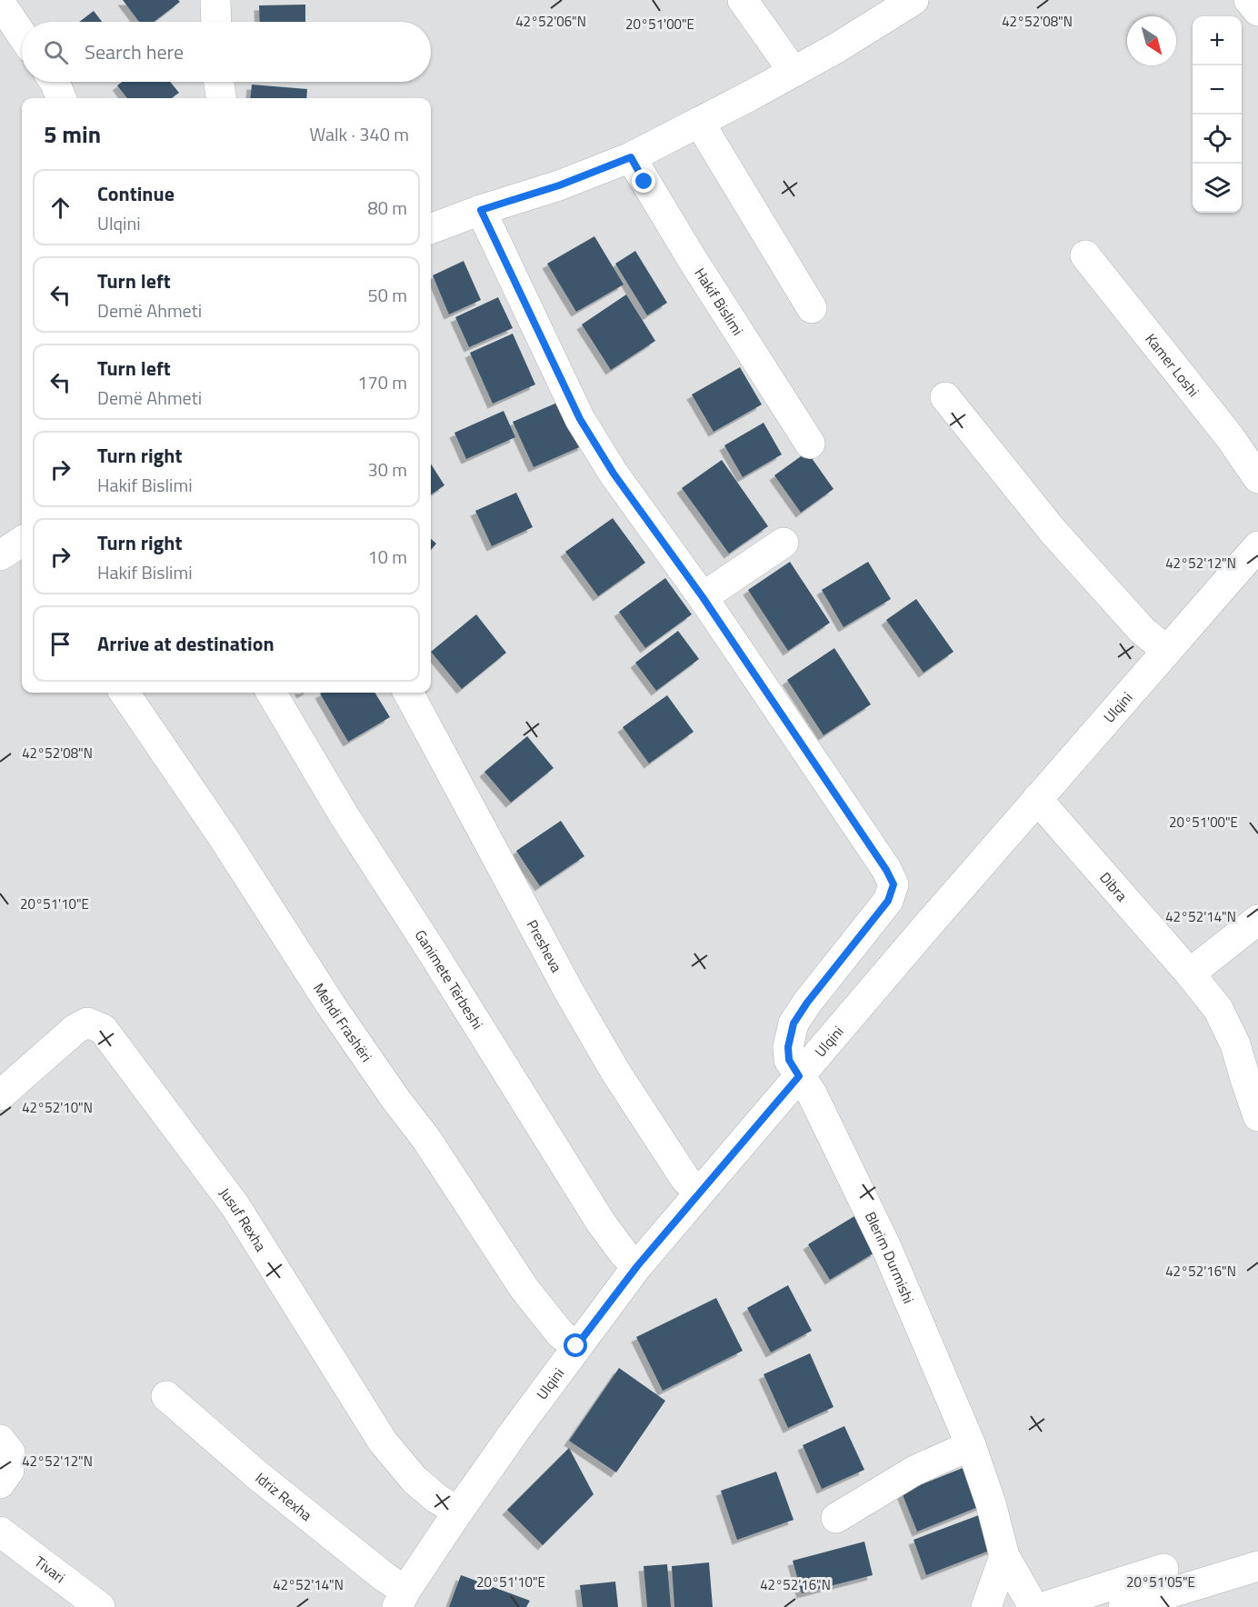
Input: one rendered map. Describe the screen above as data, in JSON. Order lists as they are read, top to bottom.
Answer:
{
  "streets": {
    "street": [
      "Hakif Bislimi",
      "Kamer Loshi",
      "Ulqini",
      "Dibra",
      "Presheva",
      "Ganimete Tërbeshi",
      "Mehdi Frashëri",
      "Jusuf Rexha",
      "Blerim Durmishi",
      "Idriz Rexha",
      "Tivari"
    ]
  },
  "crossings": [
    ["Ulqini", "Dibra"],
    ["Ulqini", "Presheva"],
    ["Ulqini", "Ganimete Tërbeshi"],
    ["Ulqini", "Mehdi Frashëri"],
    ["Ulqini", "Jusuf Rexha"],
    ["Ulqini", "Blerim Durmishi"],
    ["Ulqini", "Idriz Rexha"]
  ],
  "north": "bottom right",
  "page": {
    "map_buttons": ["+", "−"],
    "search": "Search here",
    "heading": ["5 min", "Walk · 340 m"],
    "list": [
      ["Continue", "Ulqini", "80 m"],
      ["Turn left", "Demë Ahmeti", "50 m"],
      ["Turn left", "Demë Ahmeti", "170 m"],
      ["Turn right", "Hakif Bislimi", "30 m"],
      ["Turn right", "Hakif Bislimi", "10 m"],
      "Arrive at destination"
    ]
  },
  "coordinates": [
    "42°52'06\"N",
    "42°52'08\"N",
    "20°51'00\"E",
    "42°52'12\"N",
    "20°51'10\"E",
    "42°52'14\"N",
    "42°52'10\"N",
    "42°52'16\"N",
    "20°51'05\"E"
  ]
}
